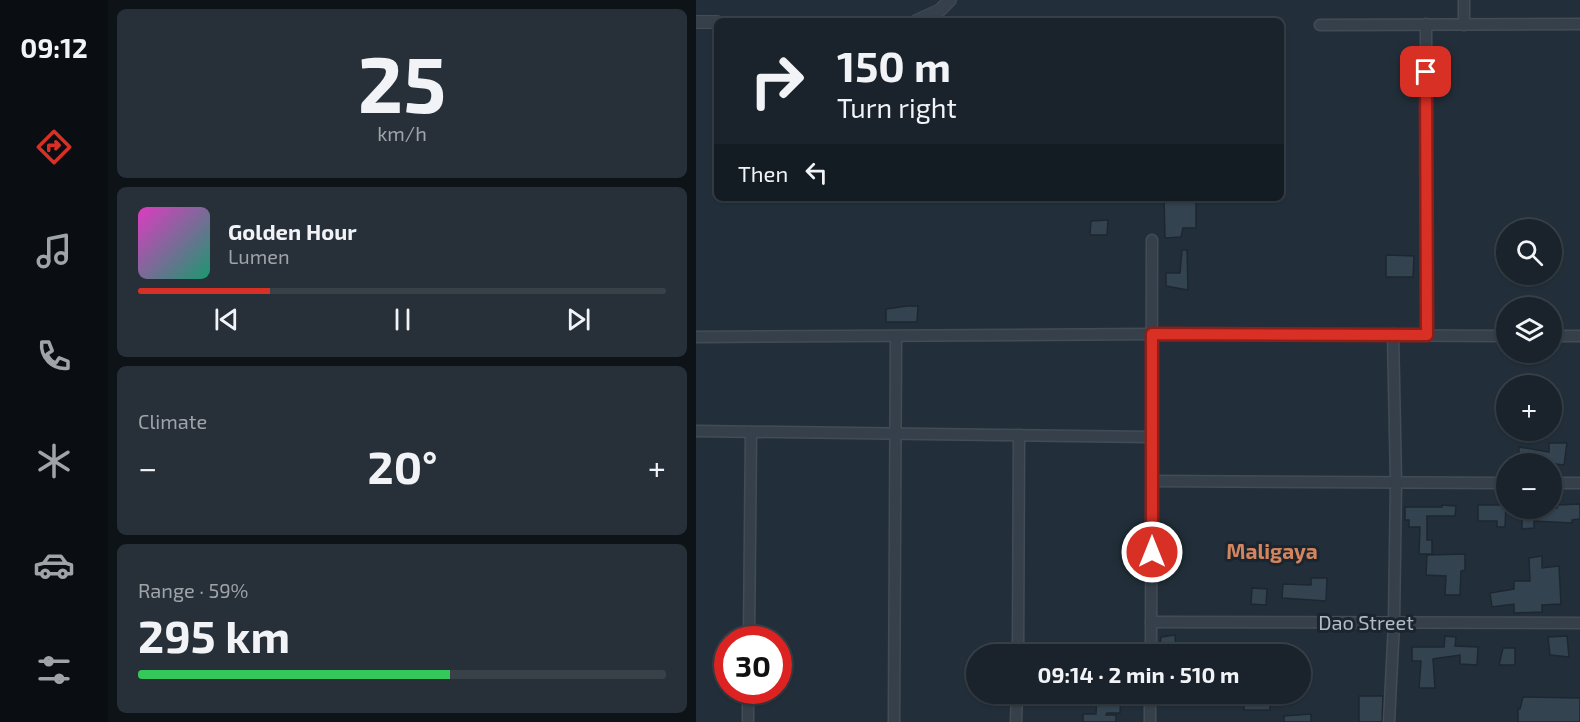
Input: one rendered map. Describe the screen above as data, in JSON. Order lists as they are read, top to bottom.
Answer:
{
  "streets": {
    "street": ["Dao Street"]
  },
  "districts": ["Maligaya"],
  "page": {
    "tabs": "09:12",
    "tile": [
      ["25", "km/h"],
      "Climate",
      ["Range · 59%", "295 km"]
    ],
    "turn": ["150 m", "Turn right"],
    "then": "Then",
    "song": ["Golden Hour", "Lumen"],
    "map_buttons": ["+", "−"],
    "heat": ["−", "20°", "+"],
    "limit": "30",
    "trip": "09:14 · 2 min · 510 m"
  }
}
